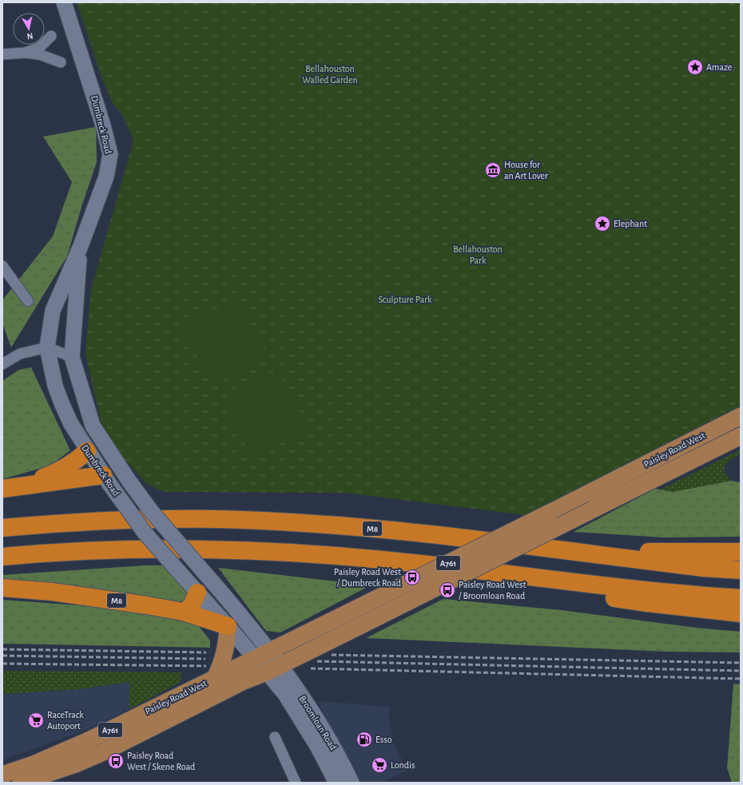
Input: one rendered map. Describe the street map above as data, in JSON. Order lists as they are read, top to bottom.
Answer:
{
  "streets": {
    "highway": ["M8"],
    "main road": [
      "Dumbreck Road",
      "Paisley Road West",
      "A761",
      "Broomloan Road"
    ]
  },
  "crossings": [
    ["Dumbreck Road", "Paisley Road West"],
    ["Dumbreck Road", "M8"],
    ["Paisley Road West", "Broomloan Road"]
  ],
  "parks": ["Bellahouston Walled Garden", "Bellahouston Park", "Sculpture Park"],
  "places": {
    "place": ["Amaze", "Elephant"],
    "museum": ["House for an Art Lover"],
    "bus stop": ["Paisley Road West / Dumbreck Road", "Paisley Road West / Broomloan Road", "Paisley Road West / Skene Road"],
    "supermarket": ["RaceTrack Autoport", "Londis"],
    "fuel station": ["Esso"]
  },
  "north": "bottom"
}
